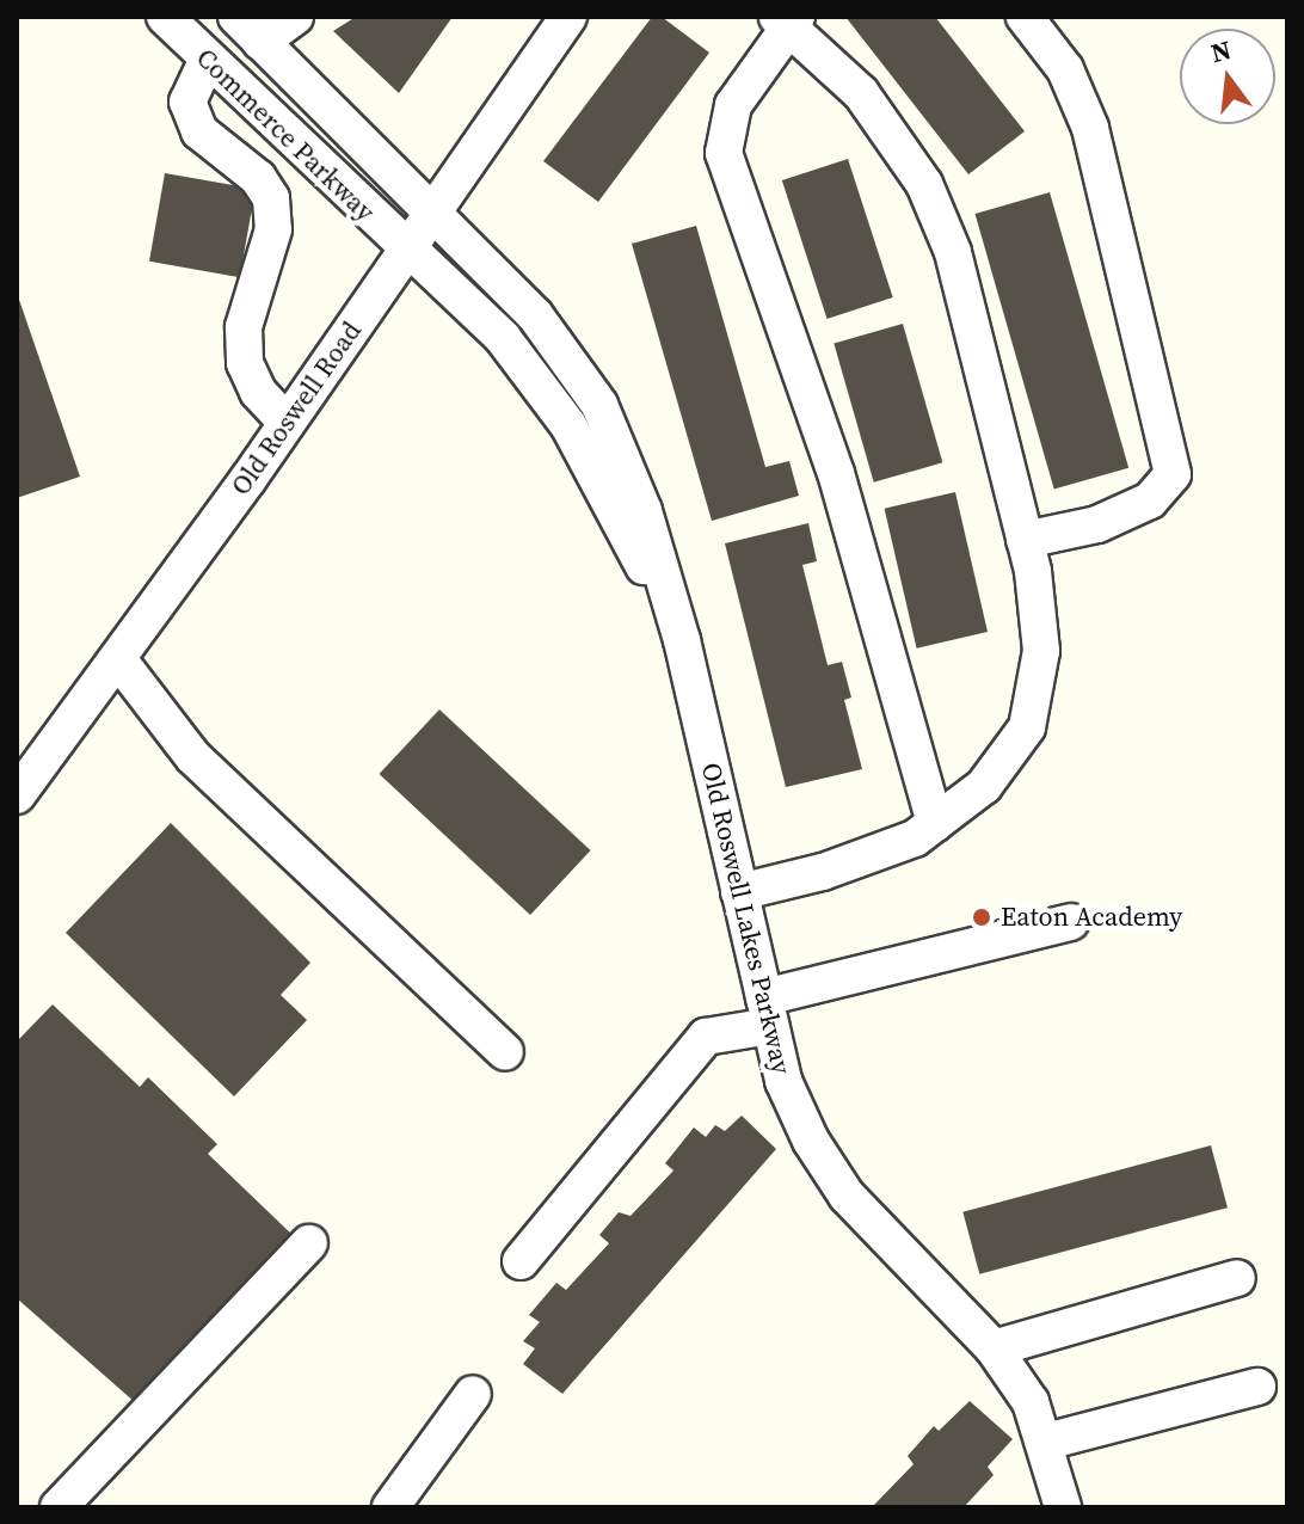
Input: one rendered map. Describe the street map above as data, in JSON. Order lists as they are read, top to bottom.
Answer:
{
  "streets": {
    "street": ["Commerce Parkway", "Old Roswell Road", "Old Roswell Lakes Parkway"]
  },
  "crossings": [
    ["Commerce Parkway", "Old Roswell Road"],
    ["Commerce Parkway", "Old Roswell Lakes Parkway"],
    ["Old Roswell Road", "Old Roswell Lakes Parkway"]
  ],
  "places": ["Eaton Academy"],
  "north": "top"
}
